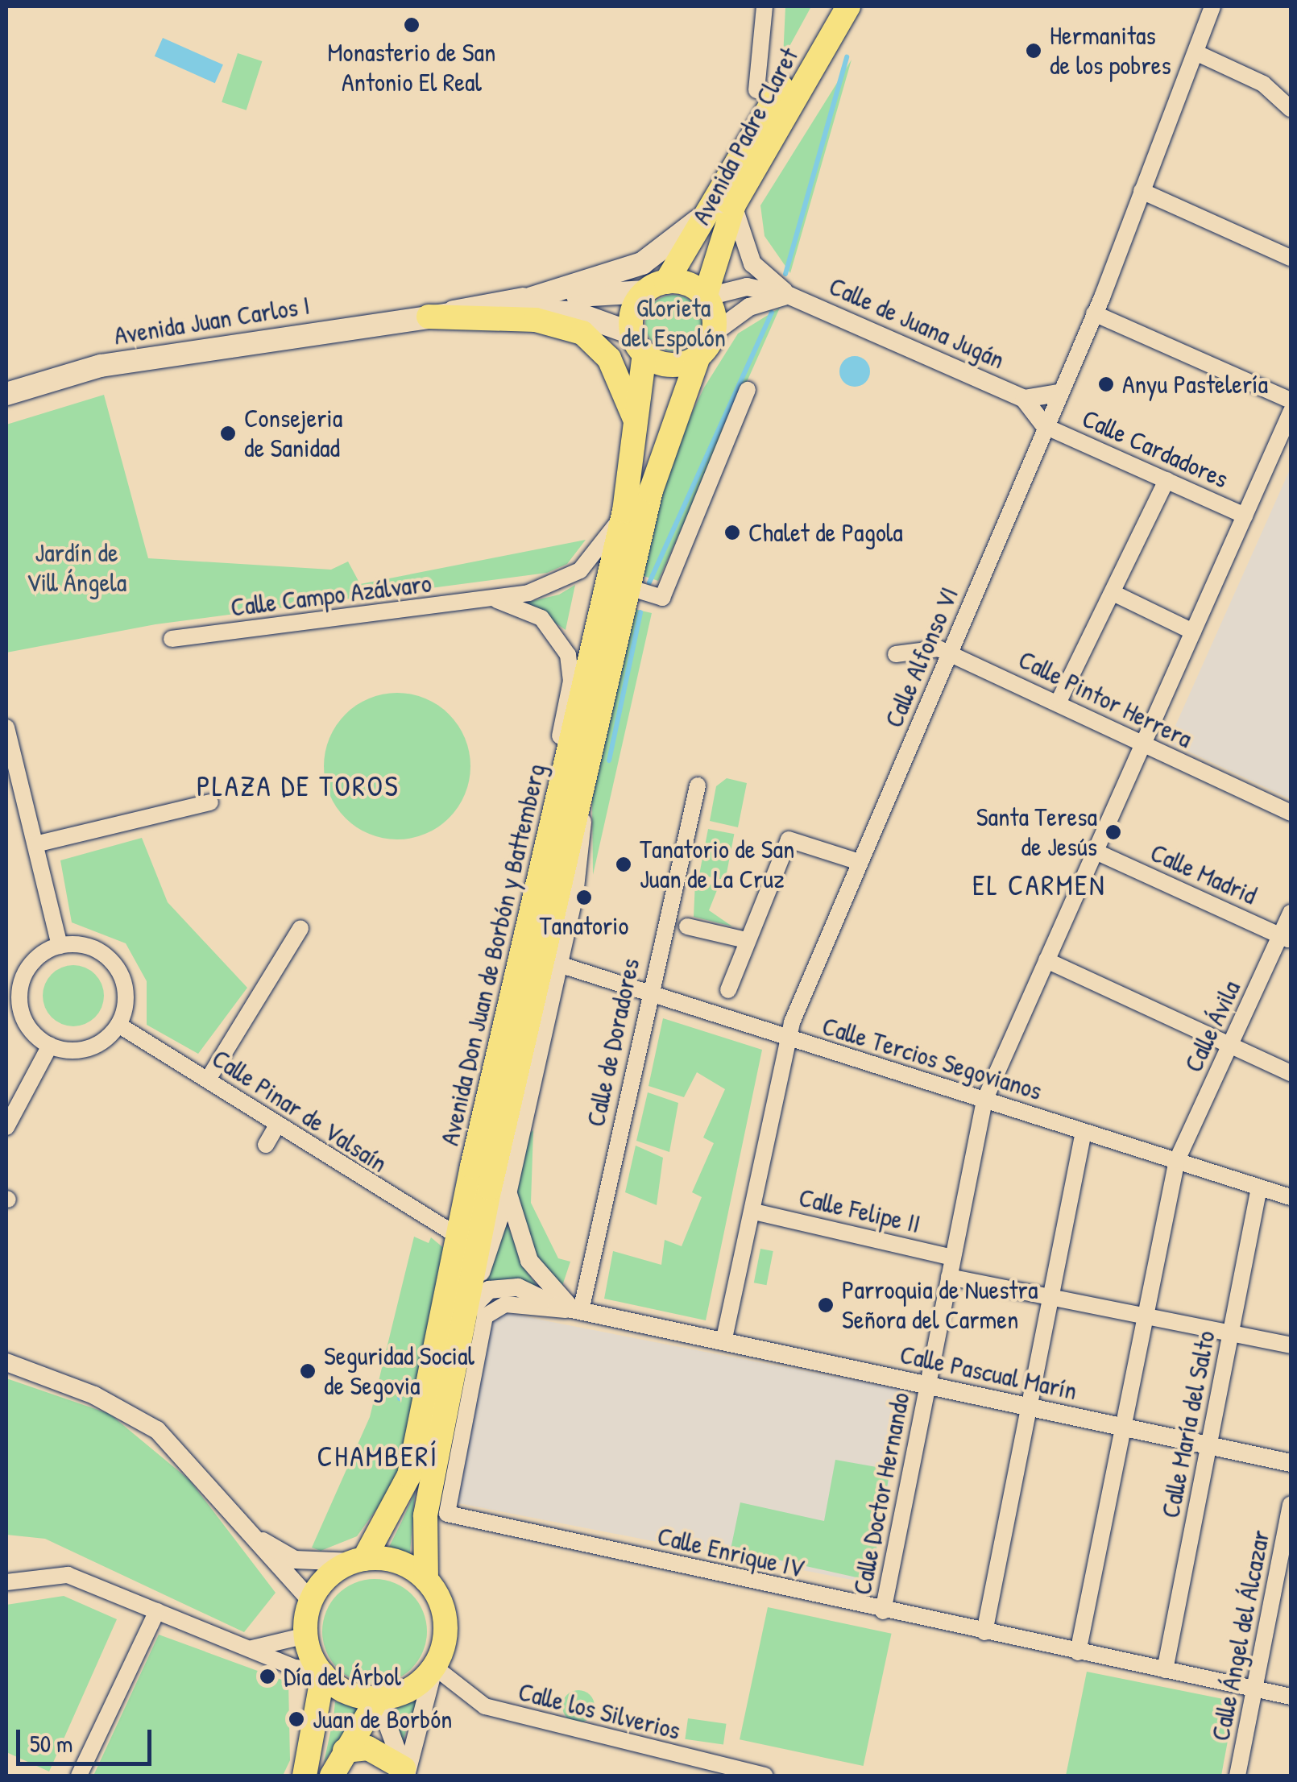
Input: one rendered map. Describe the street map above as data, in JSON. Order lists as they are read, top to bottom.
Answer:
{
  "streets": {
    "main road": ["Avenida Padre Claret", "Avenida Juan Carlos I", "Avenida Don Juan de Borbón y Battemberg"],
    "street": [
      "Calle de Juana Jugán",
      "Calle Cardadores",
      "Calle Campo Azálvaro",
      "Calle Alfonso VI",
      "Calle Pintor Herrera",
      "Calle Madrid",
      "Calle Ávila",
      "Calle de Doradores",
      "Calle Tercios Segovianos",
      "Calle Pinar de Valsaín",
      "Calle Felipe II",
      "Calle Pascual Marín",
      "Calle María del Salto",
      "Calle Doctor Hernando",
      "Calle Enrique IV",
      "Calle Ángel del Álcazar",
      "Calle los Silverios"
    ]
  },
  "crossings": [
    ["Avenida Padre Claret", "Avenida Juan Carlos I"],
    ["Avenida Padre Claret", "Calle de Juana Jugán"],
    ["Avenida Padre Claret", "Avenida Don Juan de Borbón y Battemberg"],
    ["Avenida Juan Carlos I", "Calle de Juana Jugán"],
    ["Avenida Juan Carlos I", "Avenida Don Juan de Borbón y Battemberg"],
    ["Calle de Juana Jugán", "Calle Cardadores"],
    ["Calle de Juana Jugán", "Calle Alfonso VI"],
    ["Calle de Juana Jugán", "Avenida Don Juan de Borbón y Battemberg"],
    ["Calle Cardadores", "Calle Alfonso VI"],
    ["Calle Cardadores", "Calle Doctor Hernando"],
    ["Calle Campo Azálvaro", "Avenida Don Juan de Borbón y Battemberg"],
    ["Calle Alfonso VI", "Calle Pintor Herrera"],
    ["Calle Alfonso VI", "Calle Tercios Segovianos"],
    ["Calle Alfonso VI", "Calle Felipe II"],
    ["Calle Alfonso VI", "Calle Pascual Marín"],
    ["Calle Pintor Herrera", "Calle Doctor Hernando"],
    ["Calle Madrid", "Calle Ávila"],
    ["Calle Madrid", "Calle Doctor Hernando"],
    ["Avenida Don Juan de Borbón y Battemberg", "Calle Tercios Segovianos"],
    ["Avenida Don Juan de Borbón y Battemberg", "Calle Pinar de Valsaín"],
    ["Avenida Don Juan de Borbón y Battemberg", "Calle Pascual Marín"],
    ["Avenida Don Juan de Borbón y Battemberg", "Calle los Silverios"],
    ["Calle Ávila", "Calle Tercios Segovianos"],
    ["Calle Ávila", "Calle Pascual Marín"],
    ["Calle Ávila", "Calle Enrique IV"],
    ["Calle de Doradores", "Calle Tercios Segovianos"],
    ["Calle de Doradores", "Calle Pascual Marín"],
    ["Calle de Doradores", "Calle Enrique IV"],
    ["Calle Tercios Segovianos", "Calle María del Salto"],
    ["Calle Tercios Segovianos", "Calle Doctor Hernando"],
    ["Calle Felipe II", "Calle Doctor Hernando"],
    ["Calle Pascual Marín", "Calle María del Salto"],
    ["Calle Pascual Marín", "Calle Doctor Hernando"],
    ["Calle Pascual Marín", "Calle Enrique IV"],
    ["Calle María del Salto", "Calle Enrique IV"],
    ["Calle Doctor Hernando", "Calle Enrique IV"],
    ["Calle Enrique IV", "Calle Ángel del Álcazar"]
  ],
  "districts": ["PLAZA DE TOROS", "EL CARMEN", "CHAMBERÍ"],
  "parks": ["Glorieta del Espolón", "Jardín de Vill Ángela"],
  "places": [
    "Monasterio de San Antonio El Real",
    "Hermanitas de los pobres",
    "Anyu Pastelería",
    "Consejeria de Sanidad",
    "Chalet de Pagola",
    "Santa Teresa de Jesús",
    "Tanatorio de San Juan de La Cruz",
    "Tanatorio",
    "Parroquia de Nuestra Señora del Carmen",
    "Seguridad Social de Segovia",
    "Día del Árbol",
    "Juan de Borbón"
  ],
  "scale_bar": "50 m"
}
